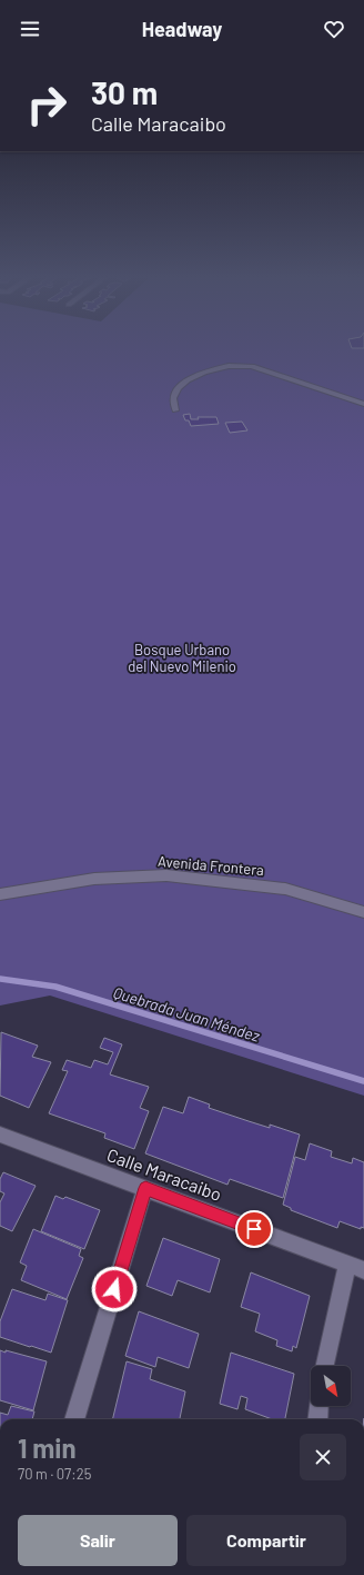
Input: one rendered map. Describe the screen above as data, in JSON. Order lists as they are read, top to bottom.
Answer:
{
  "streets": {
    "street": ["Avenida Frontera", "Calle Maracaibo"]
  },
  "water": ["Quebrada Juan Méndez"],
  "parks": ["Bosque Urbano del Nuevo Milenio"],
  "north": "bottom right",
  "page": {
    "header": "Headway",
    "turn": ["30 m", "Calle Maracaibo"],
    "heading": ["1 min", "70 m · 07:25"],
    "buttons": ["Salir", "Compartir"]
  }
}
